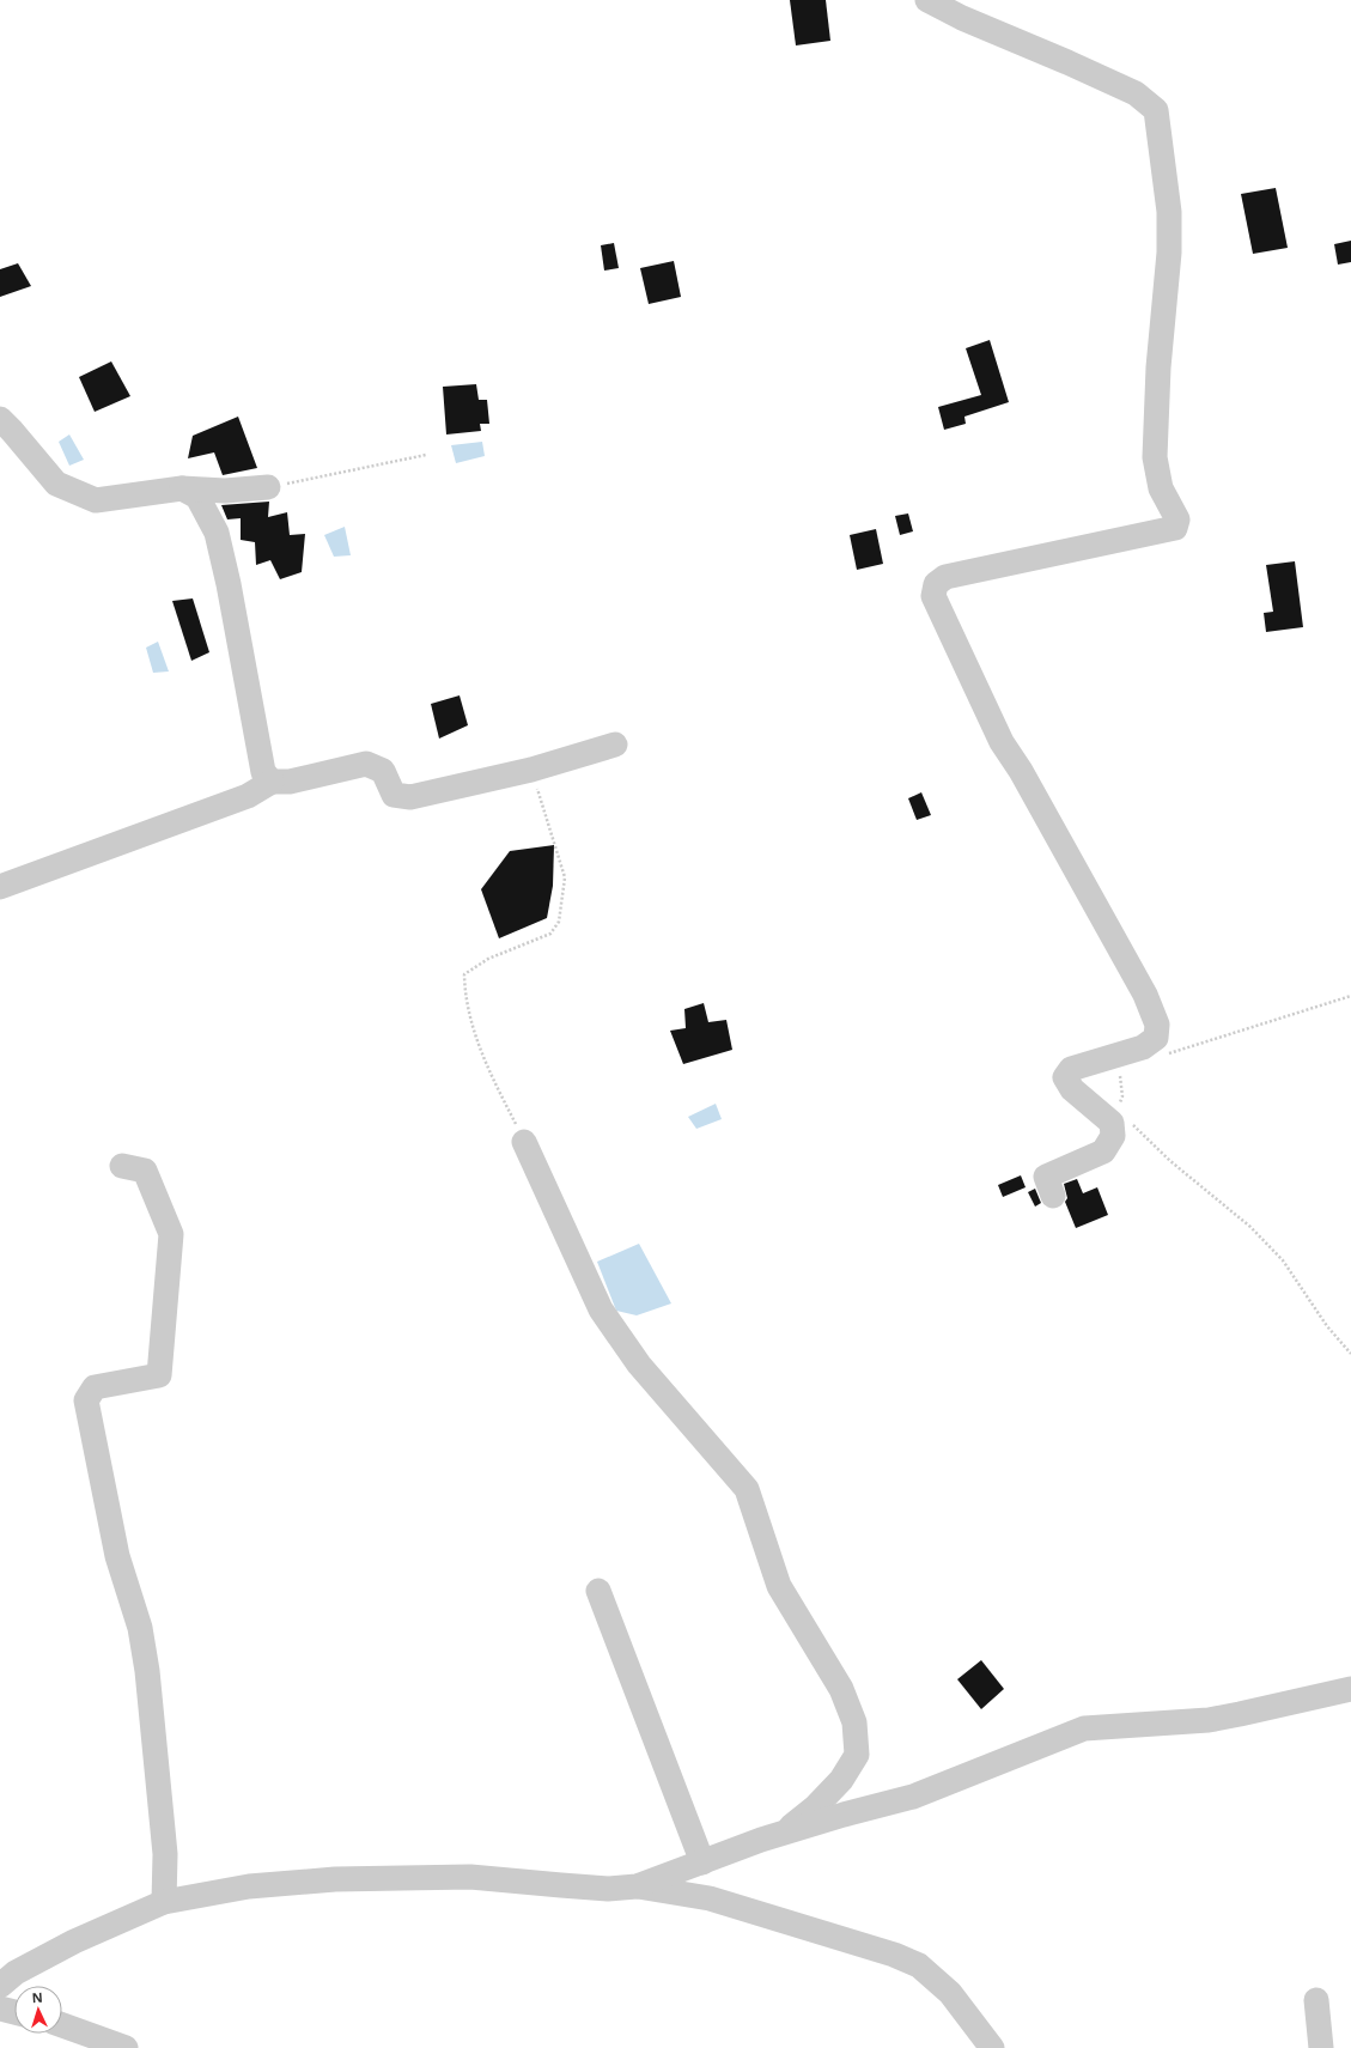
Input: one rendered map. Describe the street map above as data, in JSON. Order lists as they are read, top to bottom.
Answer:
{
  "north": "top"
}
